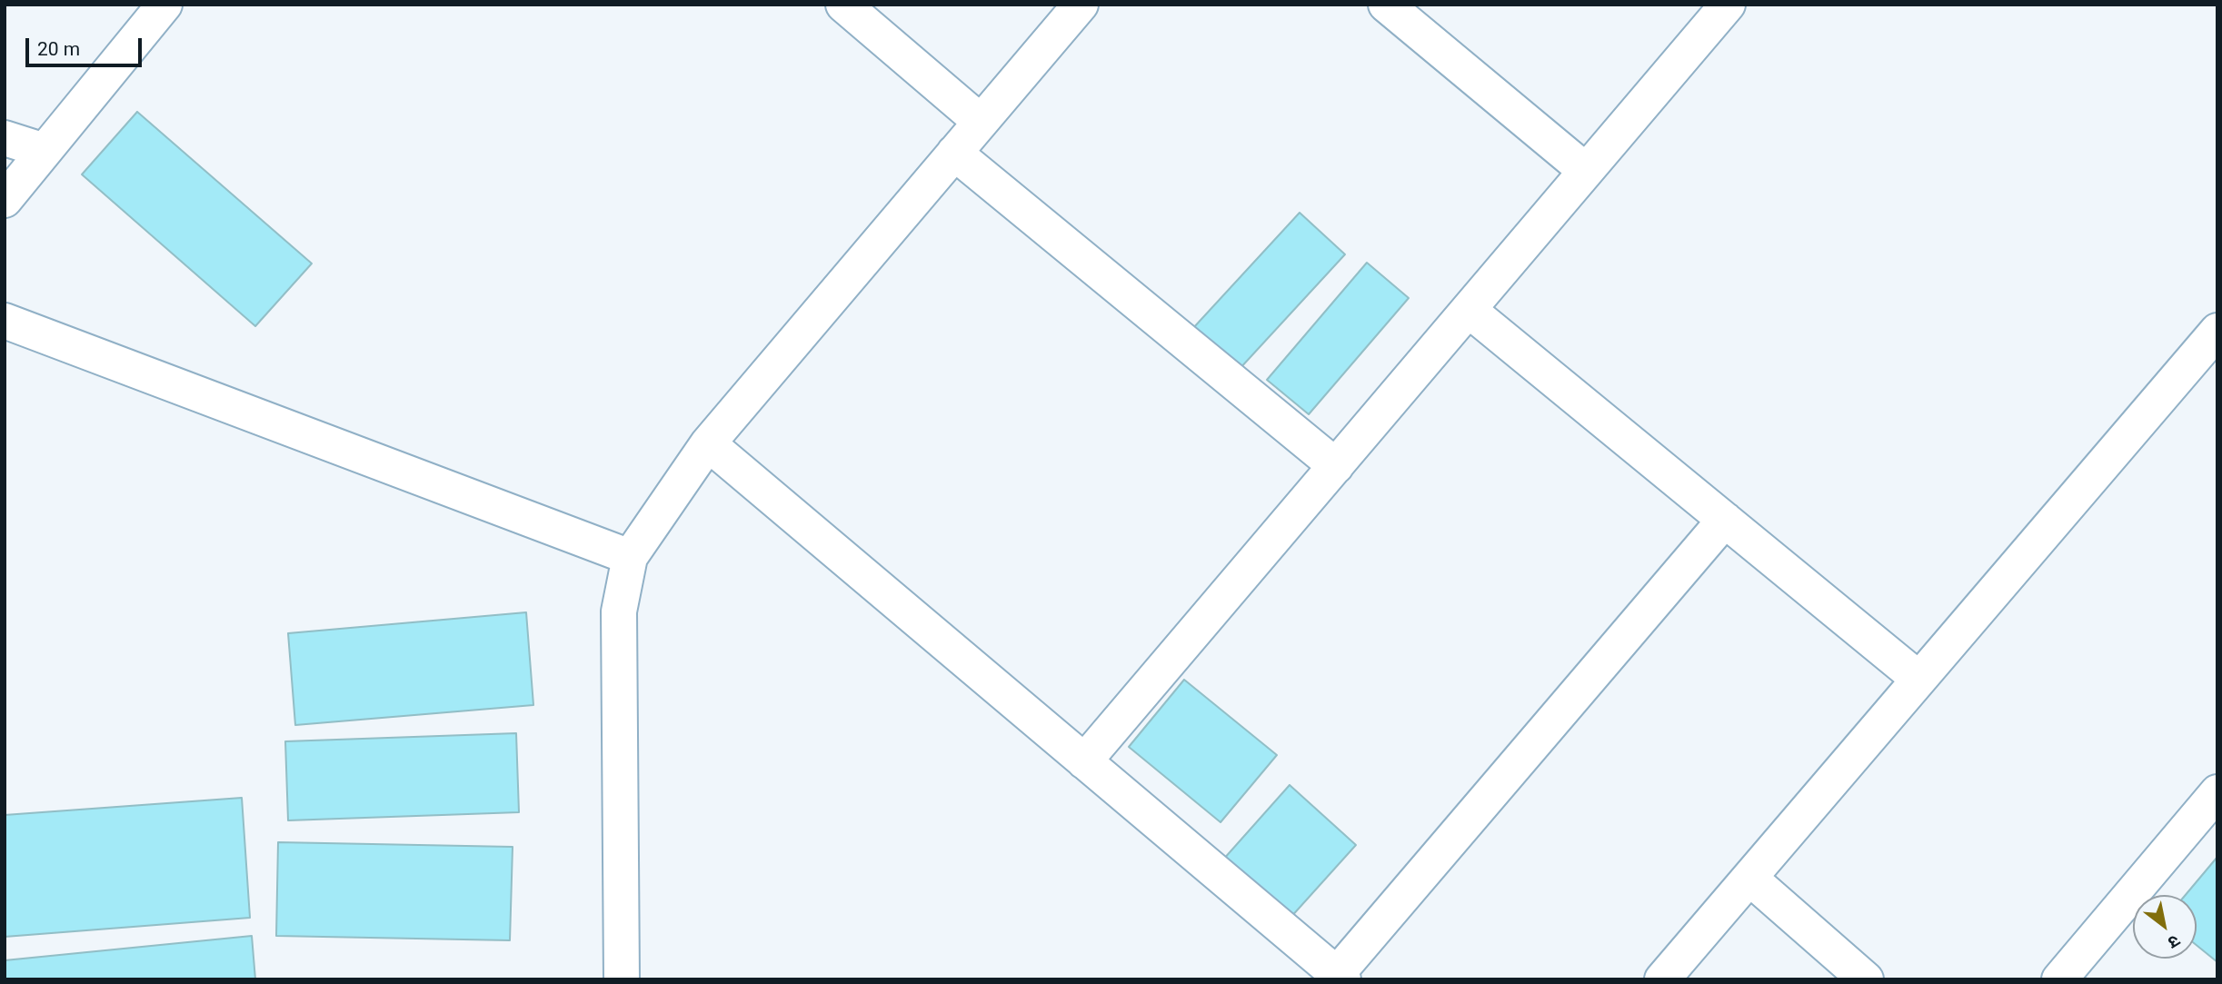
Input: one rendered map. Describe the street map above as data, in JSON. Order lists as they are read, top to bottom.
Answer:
{
  "scale_bar": "20 m",
  "north": "bottom right"
}
